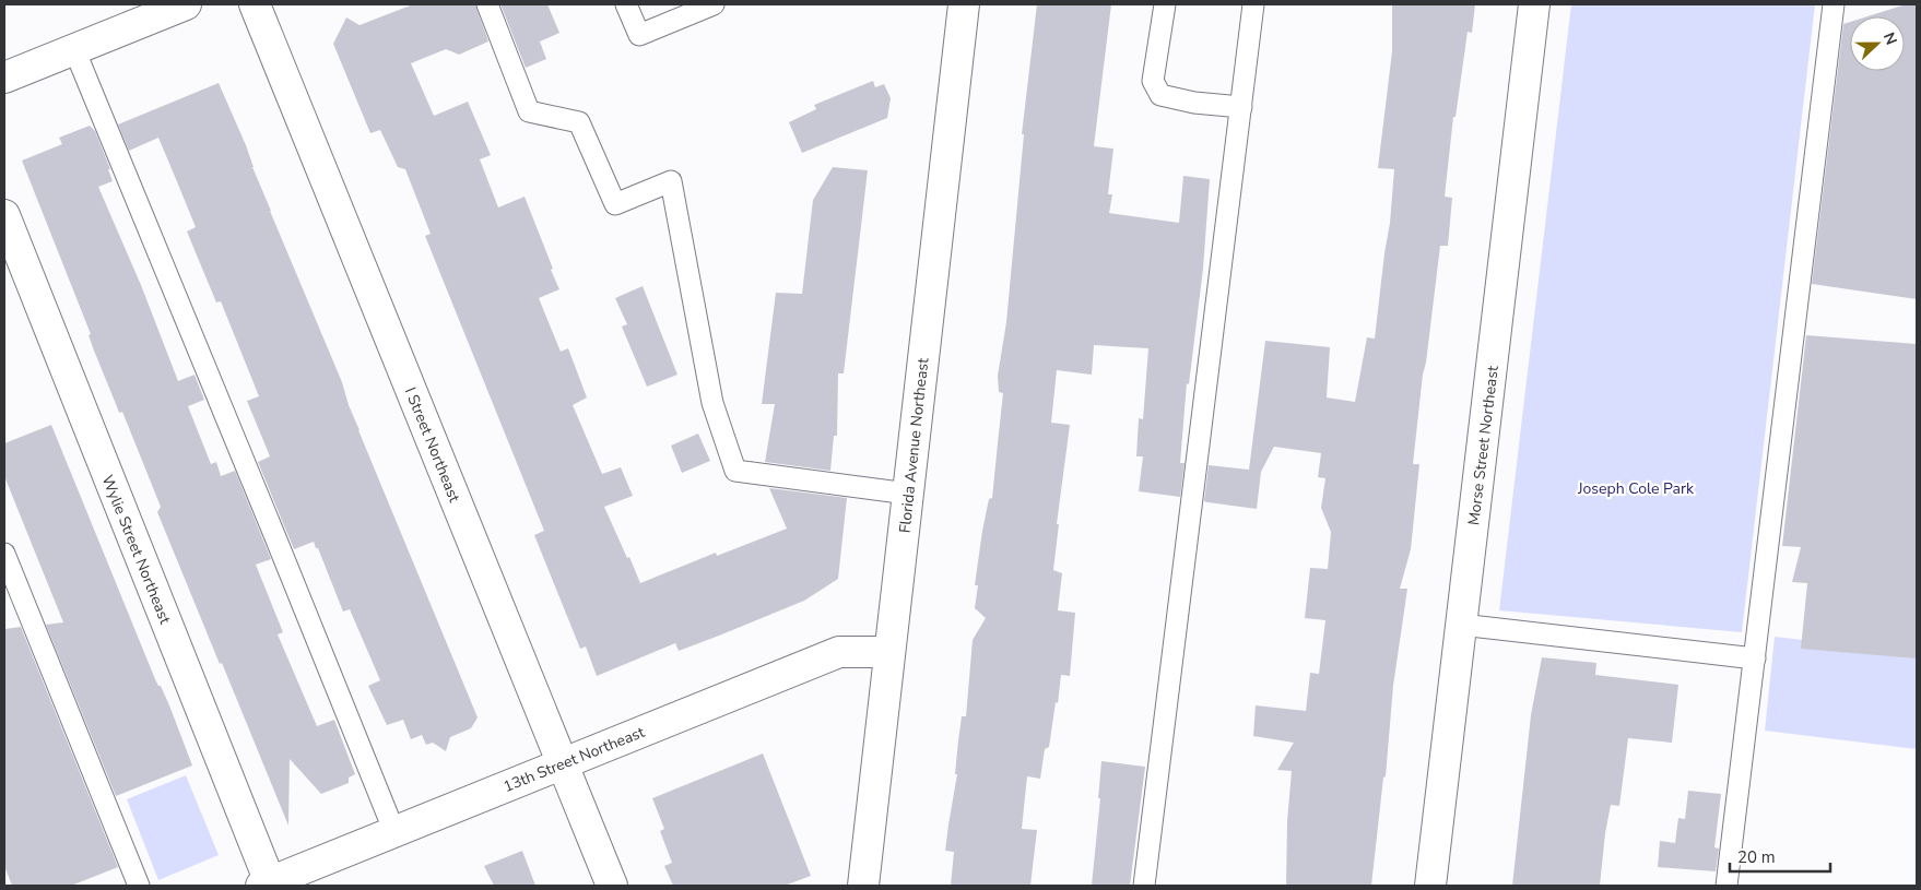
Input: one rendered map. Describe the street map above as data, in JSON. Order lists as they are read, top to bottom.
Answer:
{
  "streets": {
    "street": [
      "I Street Northeast",
      "Florida Avenue Northeast",
      "Morse Street Northeast",
      "Wylie Street Northeast",
      "13th Street Northeast"
    ]
  },
  "crossings": [
    ["I Street Northeast", "13th Street Northeast"],
    ["Florida Avenue Northeast", "13th Street Northeast"],
    ["Wylie Street Northeast", "13th Street Northeast"]
  ],
  "parks": ["Joseph Cole Park"],
  "scale_bar": "20 m",
  "north": "right"
}
